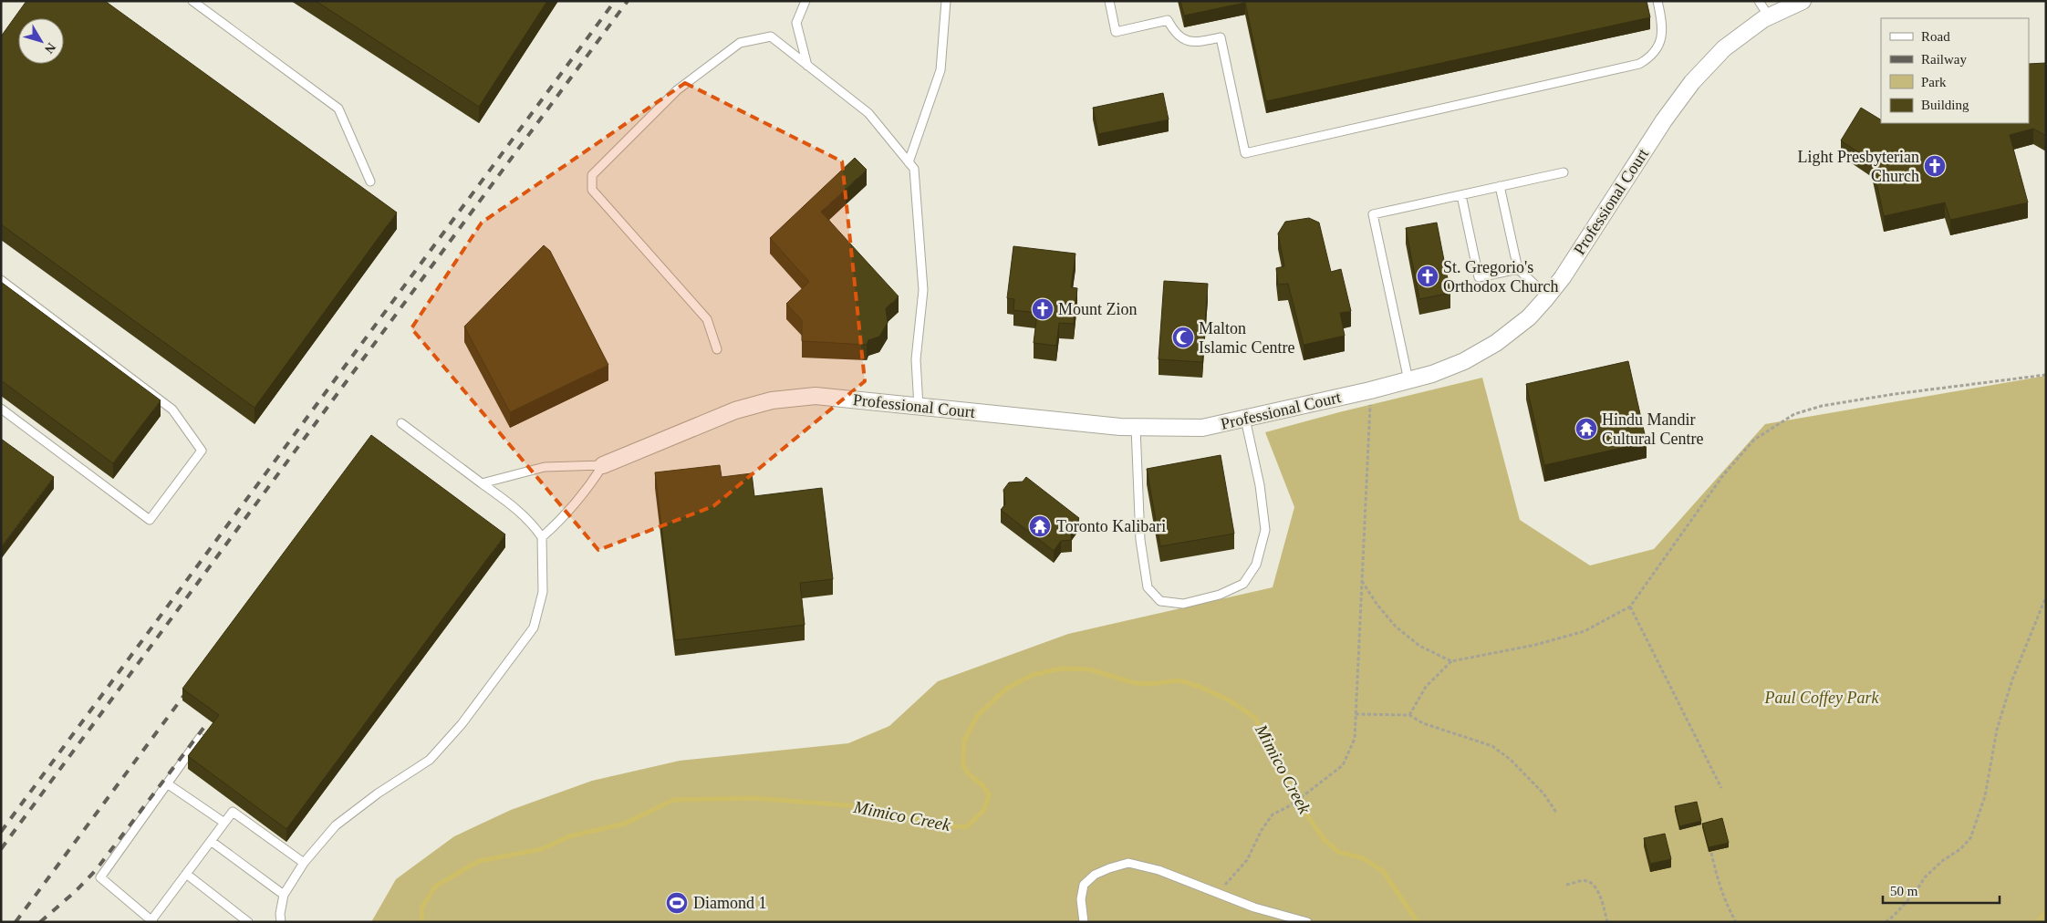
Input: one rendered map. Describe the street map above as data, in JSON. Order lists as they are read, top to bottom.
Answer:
{
  "streets": {
    "street": ["Professional Court"]
  },
  "water": ["Mimico Creek"],
  "parks": ["Paul Coffey Park"],
  "places": {
    "church": ["Light Presbyterian Church", "St. Gregorio's Orthodox Church", "Mount Zion"],
    "mosque": ["Malton Islamic Centre"],
    "temple": ["Hindu Mandir Cultural Centre", "Toronto Kalibari"],
    "sports": ["Diamond 1"]
  },
  "legend": [
    "Road",
    "Railway",
    "Park",
    "Building"
  ],
  "scale_bar": "50 m",
  "north": "bottom right"
}
